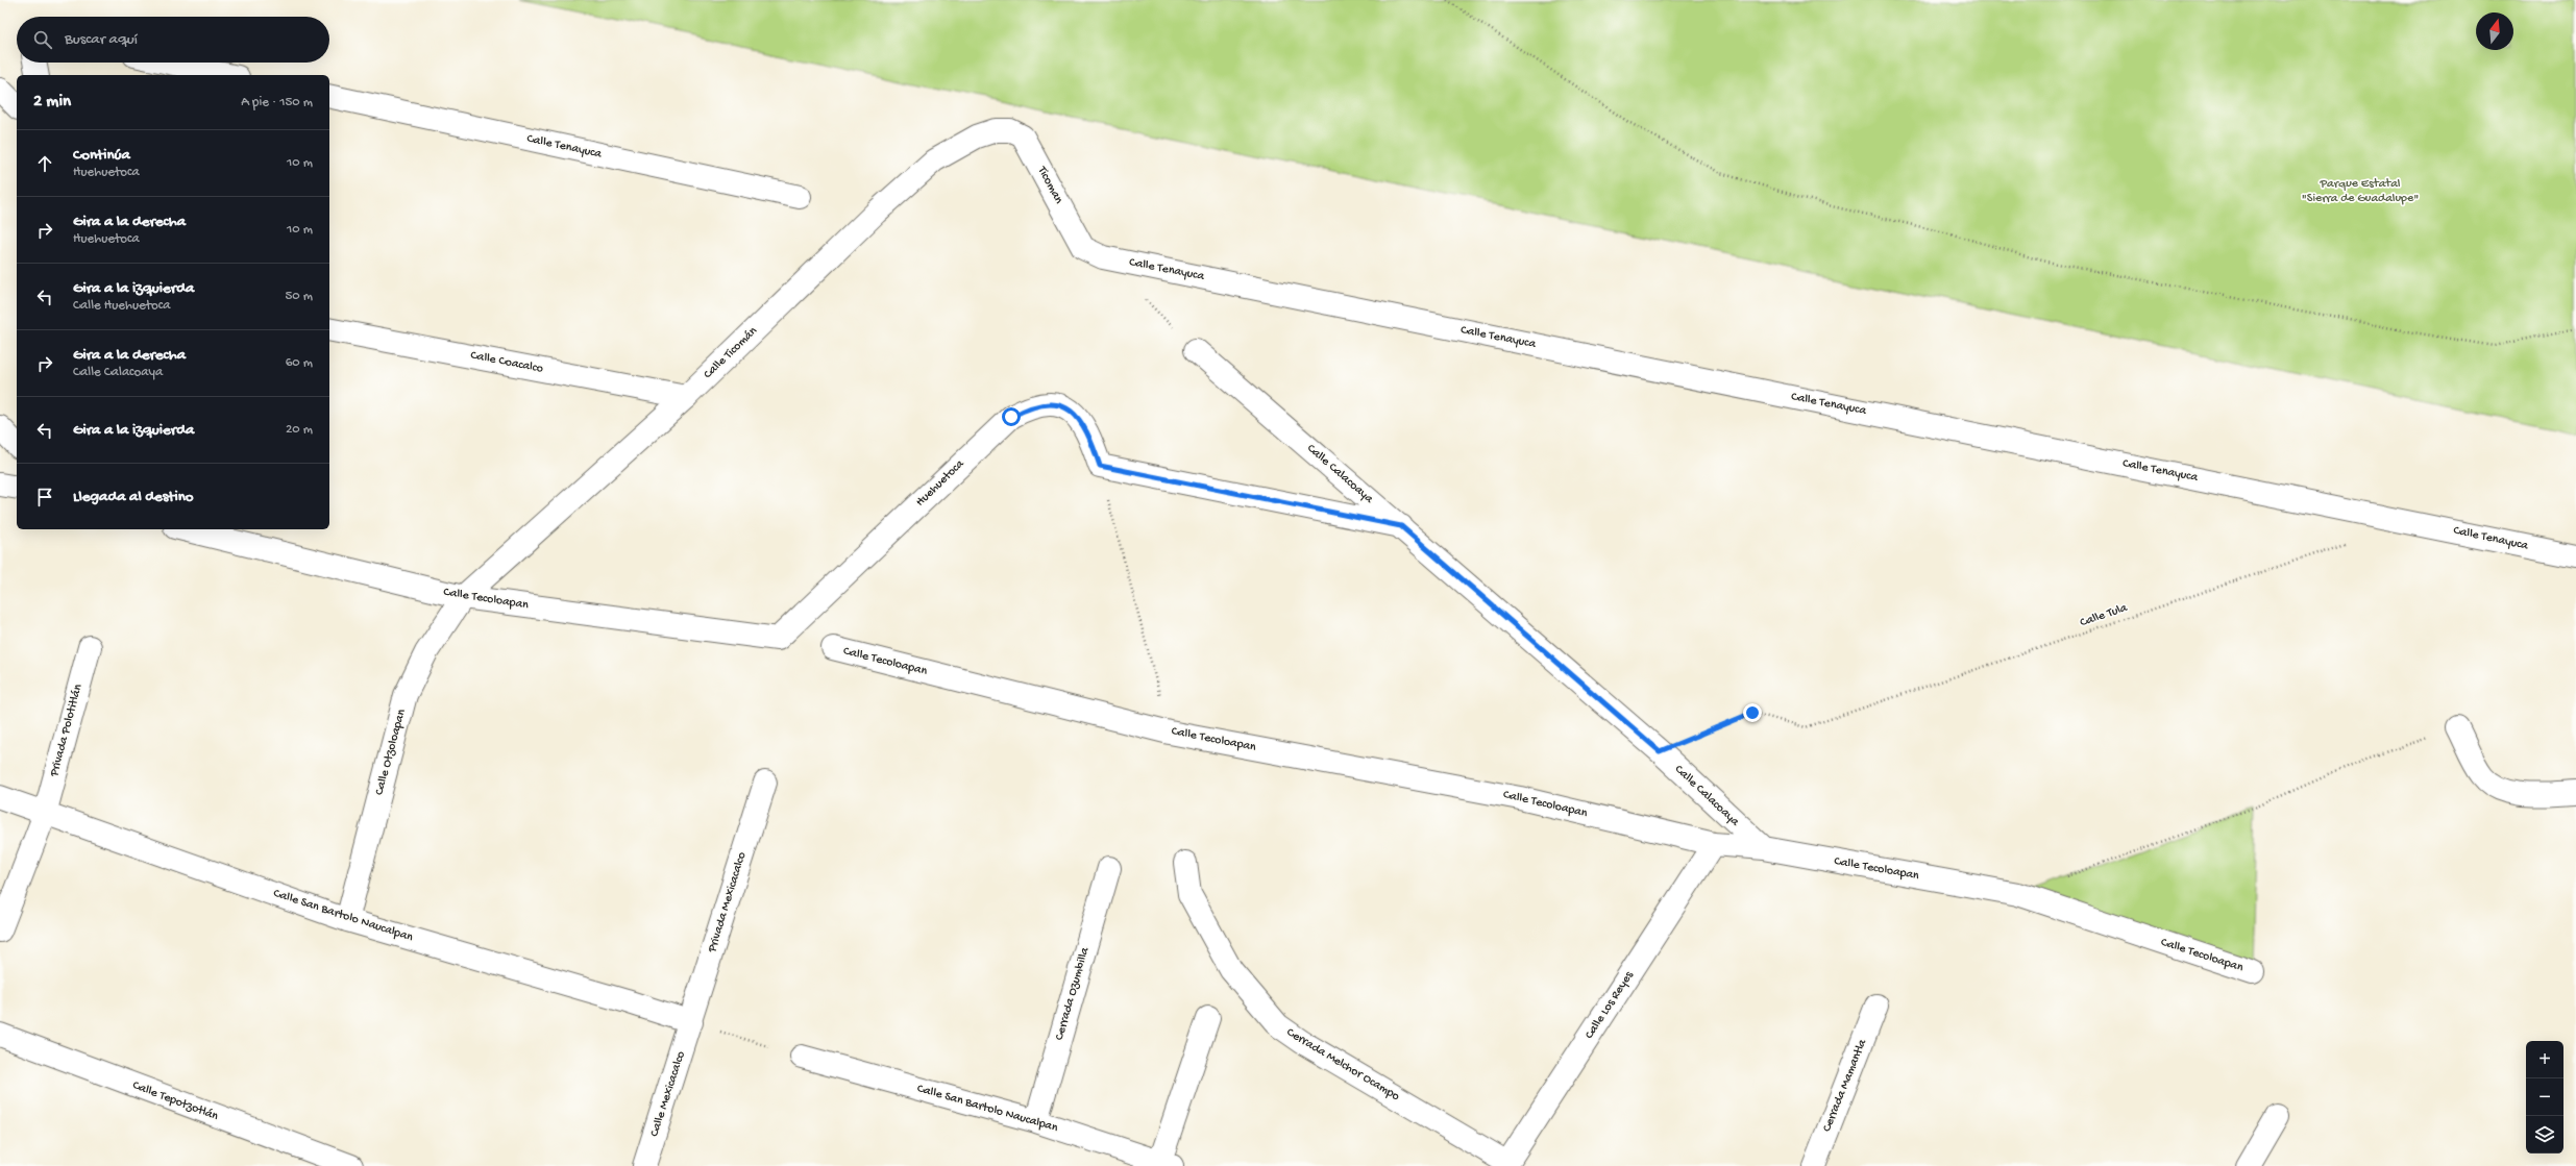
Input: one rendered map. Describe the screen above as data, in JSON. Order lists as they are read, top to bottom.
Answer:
{
  "streets": {
    "street": [
      "Calle Tenayuca",
      "Ticoman",
      "Calle Ticomán",
      "Calle Coacalco",
      "Calle Calacoaya",
      "Huehuetoca",
      "Calle Tecoloapan",
      "Privada Polotitlán",
      "Calle Otzoloapan",
      "Privada Mexicacalco",
      "Calle San Bartolo Naucalpan",
      "Cerrada Ozumbilla",
      "Calle Los Reyes",
      "Cerrada Melchor Ocampo",
      "Cerrada Mamantla",
      "Calle Mexicacalco",
      "Calle Tepotzotlán"
    ],
    "path": ["Calle Tula"]
  },
  "crossings": [
    ["Calle Tenayuca", "Ticoman"],
    ["Ticoman", "Calle Ticomán"],
    ["Calle Ticomán", "Calle Coacalco"],
    ["Calle Ticomán", "Calle Tecoloapan"],
    ["Calle Ticomán", "Calle Otzoloapan"],
    ["Calle Calacoaya", "Calle Tecoloapan"],
    ["Calle Calacoaya", "Calle Tula"],
    ["Huehuetoca", "Calle Tecoloapan"],
    ["Calle Tecoloapan", "Calle Otzoloapan"],
    ["Calle Tecoloapan", "Calle Los Reyes"],
    ["Privada Polotitlán", "Calle San Bartolo Naucalpan"],
    ["Calle Otzoloapan", "Calle San Bartolo Naucalpan"],
    ["Privada Mexicacalco", "Calle San Bartolo Naucalpan"],
    ["Privada Mexicacalco", "Calle Mexicacalco"],
    ["Calle San Bartolo Naucalpan", "Cerrada Ozumbilla"],
    ["Calle San Bartolo Naucalpan", "Calle Mexicacalco"],
    ["Calle Los Reyes", "Cerrada Melchor Ocampo"]
  ],
  "parks": ["Parque Estatal \"Sierra de Guadalupe\""],
  "north": "top",
  "page": {
    "search": "Buscar aquí",
    "heading": ["2 min", "A pie · 150 m"],
    "list": [
      ["Continúa", "Huehuetoca", "10 m"],
      ["Gira a la derecha", "Huehuetoca", "10 m"],
      ["Gira a la izquierda", "Calle Huehuetoca", "50 m"],
      ["Gira a la derecha", "Calle Calacoaya", "60 m"],
      ["Gira a la izquierda", "20 m"],
      "Llegada al destino"
    ],
    "map_buttons": ["+", "−"]
  }
}
